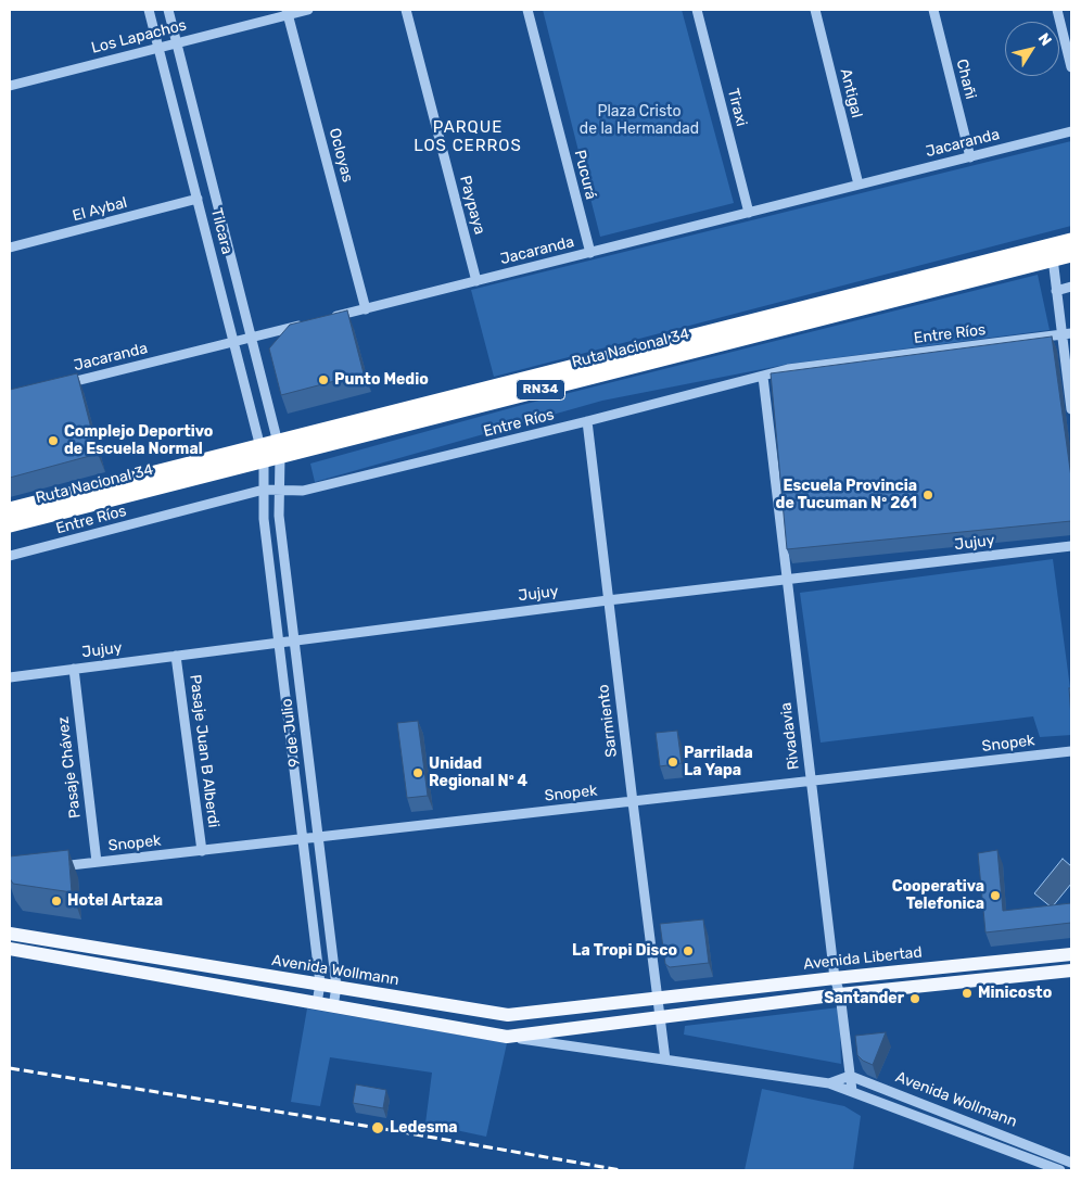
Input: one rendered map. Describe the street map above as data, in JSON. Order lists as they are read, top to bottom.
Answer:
{
  "streets": {
    "highway": ["Ruta Nacional 34", "RN34"],
    "main road": ["Avenida Libertad", "Avenida Wollmann"],
    "street": [
      "Los Lapachos",
      "Chañi",
      "Antigal",
      "Tiraxi",
      "Jacaranda",
      "Ocloyas",
      "Pucurá",
      "Paypaya",
      "El Aybal",
      "Tilcara",
      "Entre Ríos",
      "Jujuy",
      "Sarmiento",
      "9 de Julio",
      "Rivadavia",
      "Snopek",
      "Pasaje Juan B Alberdi",
      "Pasaje Chávez"
    ]
  },
  "crossings": [
    ["Los Lapachos", "Ocloyas"],
    ["Los Lapachos", "Tilcara"],
    ["Chañi", "Jacaranda"],
    ["Antigal", "Jacaranda"],
    ["Tiraxi", "Jacaranda"],
    ["Jacaranda", "Ocloyas"],
    ["Jacaranda", "Pucurá"],
    ["Jacaranda", "Paypaya"],
    ["Jacaranda", "Tilcara"],
    ["El Aybal", "Tilcara"],
    ["Tilcara", "Ruta Nacional 34"],
    ["Tilcara", "9 de Julio"],
    ["Entre Ríos", "Sarmiento"],
    ["Entre Ríos", "9 de Julio"],
    ["Entre Ríos", "Rivadavia"],
    ["Ruta Nacional 34", "9 de Julio"],
    ["Jujuy", "Sarmiento"],
    ["Jujuy", "9 de Julio"],
    ["Jujuy", "Rivadavia"],
    ["Jujuy", "Pasaje Juan B Alberdi"],
    ["Jujuy", "Pasaje Chávez"],
    ["Sarmiento", "Snopek"],
    ["Sarmiento", "Avenida Libertad"],
    ["Sarmiento", "Avenida Wollmann"],
    ["9 de Julio", "Snopek"],
    ["9 de Julio", "Avenida Wollmann"],
    ["Rivadavia", "Snopek"],
    ["Rivadavia", "Avenida Libertad"],
    ["Rivadavia", "Avenida Wollmann"],
    ["Snopek", "Pasaje Juan B Alberdi"],
    ["Snopek", "Pasaje Chávez"],
    ["Avenida Libertad", "Avenida Wollmann"]
  ],
  "districts": ["PARQUE LOS CERROS"],
  "parks": ["Plaza Cristo de la Hermandad"],
  "places": [
    "Punto Medio",
    "Complejo Deportivo de Escuela Normal",
    "Escuela Provincia de Tucuman Nº 261",
    "Parrilada La Yapa",
    "Unidad Regional Nº 4",
    "Cooperativa Telefonica",
    "Hotel Artaza",
    "La Tropi Disco",
    "Minicosto",
    "Santander",
    "Ledesma"
  ],
  "north": "top right"
}
